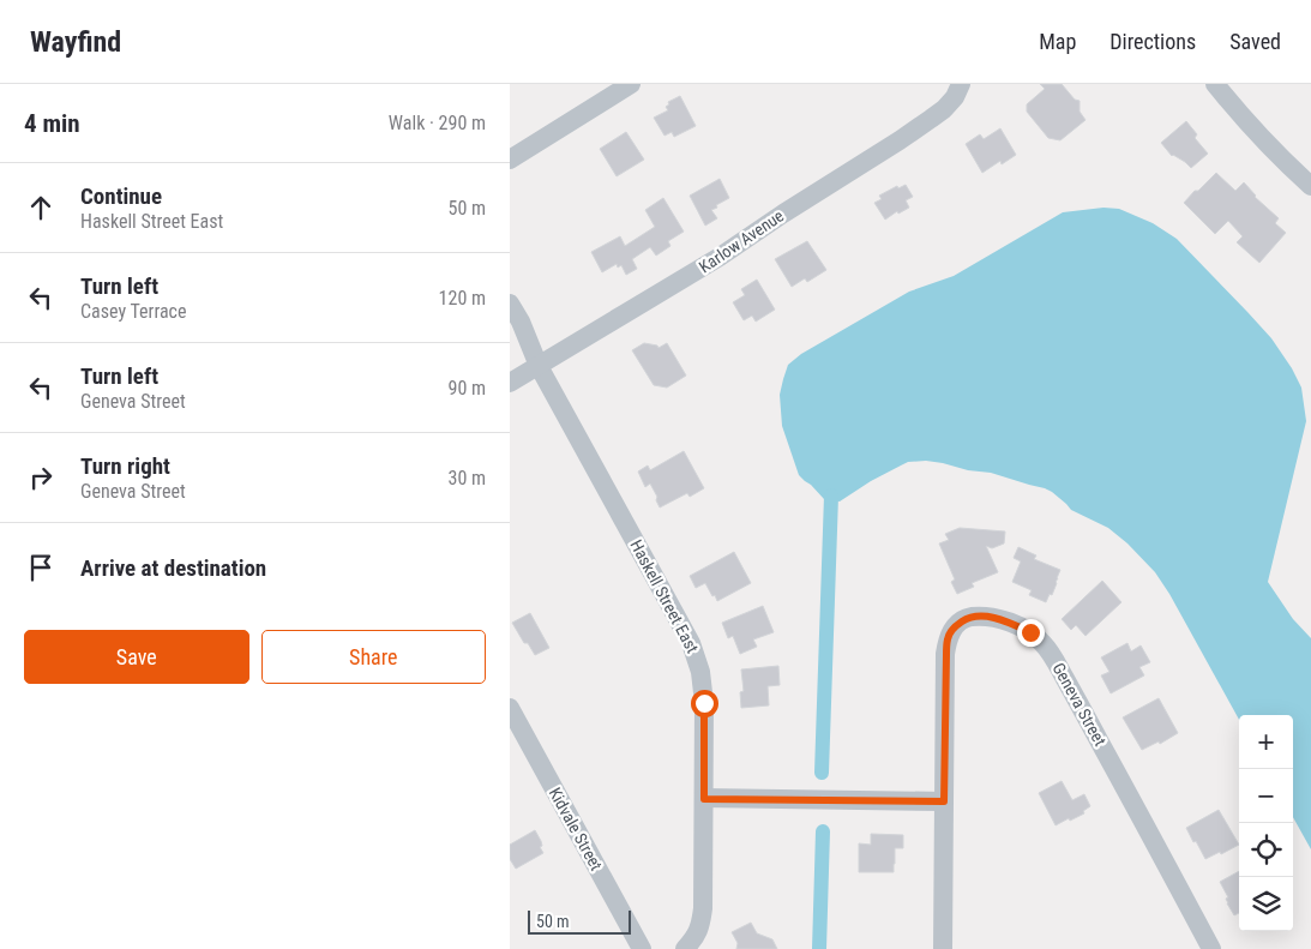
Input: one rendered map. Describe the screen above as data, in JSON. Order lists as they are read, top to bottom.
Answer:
{
  "streets": {
    "street": [
      "Karlow Avenue",
      "Haskell Street East",
      "Geneva Street",
      "Kidvale Street"
    ]
  },
  "crossings": [
    ["Karlow Avenue", "Haskell Street East"]
  ],
  "scale_bar": "50 m",
  "page": {
    "header": "Wayfind",
    "nav": ["Map", "Directions", "Saved"],
    "heading": ["4 min", "Walk · 290 m"],
    "list": [
      ["Continue", "Haskell Street East", "50 m"],
      ["Turn left", "Casey Terrace", "120 m"],
      ["Turn left", "Geneva Street", "90 m"],
      ["Turn right", "Geneva Street", "30 m"],
      "Arrive at destination"
    ],
    "buttons": ["Save", "Share"],
    "map_buttons": ["+", "−"],
    "scale": "50 m"
  }
}
